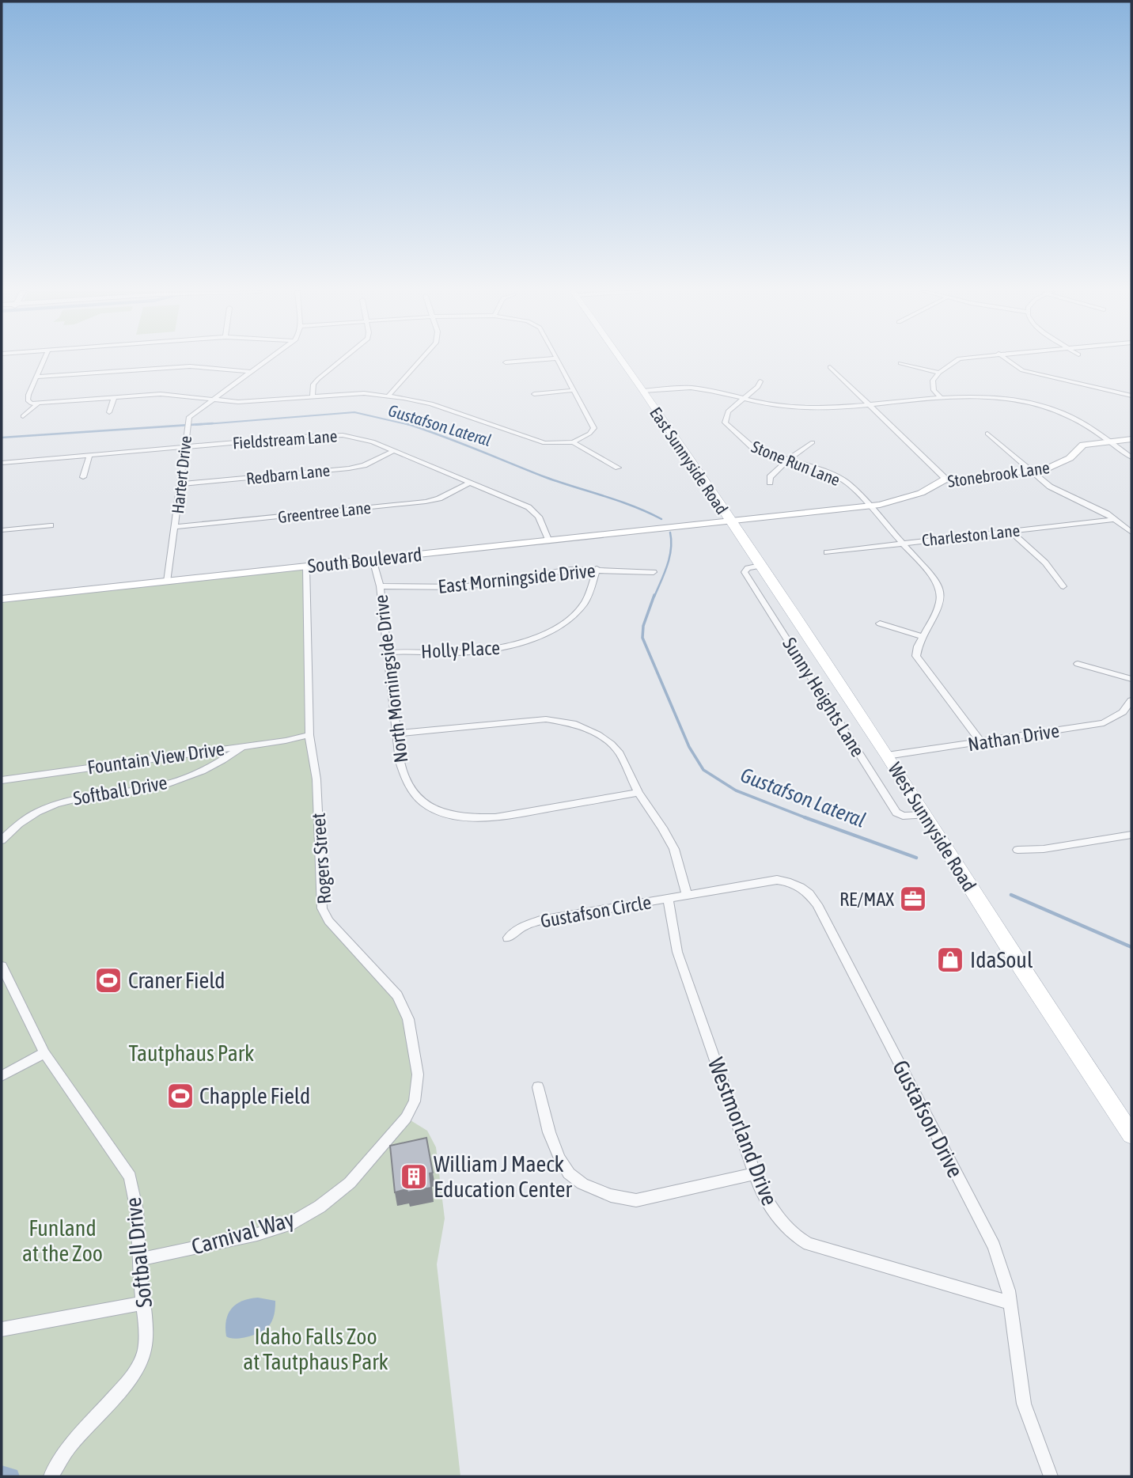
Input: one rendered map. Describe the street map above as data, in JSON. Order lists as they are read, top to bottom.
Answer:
{
  "streets": {
    "main road": ["East Sunnyside Road", "West Sunnyside Road"],
    "street": [
      "Fieldstream Lane",
      "Stone Run Lane",
      "Redbarn Lane",
      "Stonebrook Lane",
      "Hartert Drive",
      "Greentree Lane",
      "Charleston Lane",
      "South Boulevard",
      "East Morningside Drive",
      "Holly Place",
      "North Morningside Drive",
      "Sunny Heights Lane",
      "Nathan Drive",
      "Fountain View Drive",
      "Softball Drive",
      "Rogers Street",
      "Gustafson Circle",
      "Gustafson Drive",
      "Westmorland Drive",
      "Carnival Way"
    ]
  },
  "crossings": [
    ["Fieldstream Lane", "Redbarn Lane"],
    ["Fieldstream Lane", "Hartert Drive"],
    ["Fieldstream Lane", "Greentree Lane"],
    ["Fieldstream Lane", "South Boulevard"],
    ["East Sunnyside Road", "Stonebrook Lane"],
    ["East Sunnyside Road", "South Boulevard"],
    ["East Sunnyside Road", "West Sunnyside Road"],
    ["Stone Run Lane", "Stonebrook Lane"],
    ["Stone Run Lane", "Charleston Lane"],
    ["Redbarn Lane", "Hartert Drive"],
    ["Stonebrook Lane", "South Boulevard"],
    ["Stonebrook Lane", "West Sunnyside Road"],
    ["Hartert Drive", "Greentree Lane"],
    ["Hartert Drive", "South Boulevard"],
    ["South Boulevard", "North Morningside Drive"],
    ["South Boulevard", "West Sunnyside Road"],
    ["South Boulevard", "Rogers Street"],
    ["East Morningside Drive", "Holly Place"],
    ["East Morningside Drive", "North Morningside Drive"],
    ["Holly Place", "North Morningside Drive"],
    ["Sunny Heights Lane", "West Sunnyside Road"],
    ["Nathan Drive", "West Sunnyside Road"],
    ["Fountain View Drive", "Softball Drive"],
    ["Fountain View Drive", "Rogers Street"],
    ["Softball Drive", "Carnival Way"],
    ["Rogers Street", "Carnival Way"],
    ["Gustafson Circle", "Gustafson Drive"],
    ["Gustafson Circle", "Westmorland Drive"],
    ["Gustafson Drive", "Westmorland Drive"]
  ],
  "water": ["Gustafson Lateral"],
  "parks": ["Tautphaus Park", "Funland at the Zoo", "Idaho Falls Zoo at Tautphaus Park"],
  "places": {
    "office": ["RE/MAX"],
    "shop": ["IdaSoul"],
    "sports": ["Craner Field", "Chapple Field"],
    "building": ["William J Maeck Education Center"]
  }
}
